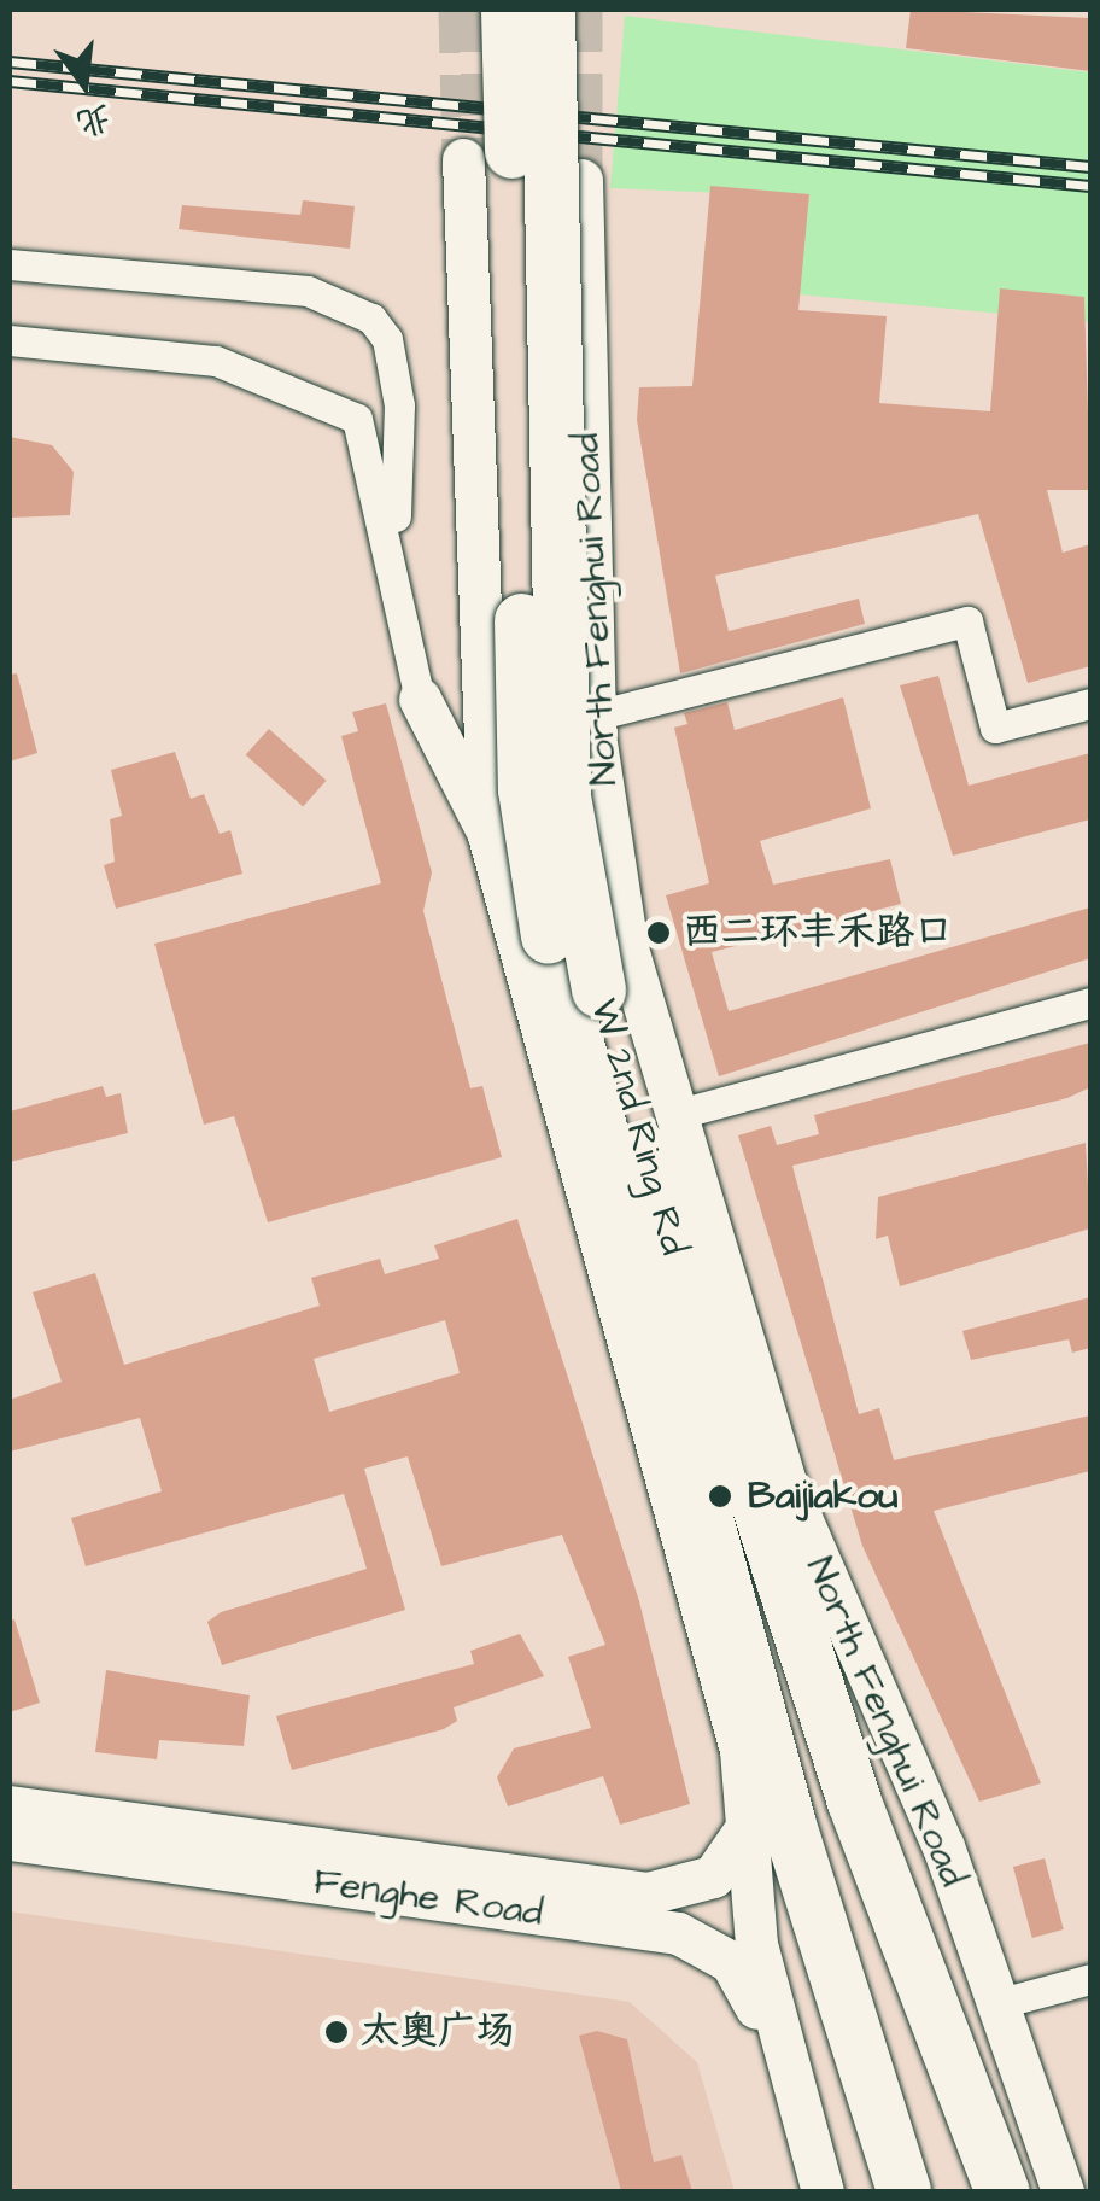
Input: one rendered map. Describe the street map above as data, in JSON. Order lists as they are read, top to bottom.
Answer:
{
  "streets": {
    "highway": ["W 2nd Ring Rd"],
    "main road": ["North Fenghui Road", "Fenghe Road"]
  },
  "crossings": [
    ["W 2nd Ring Rd", "Fenghe Road"]
  ],
  "places": ["西二环丰禾路口", "Baijiakou", "太奥广场"],
  "north": "bottom"
}
